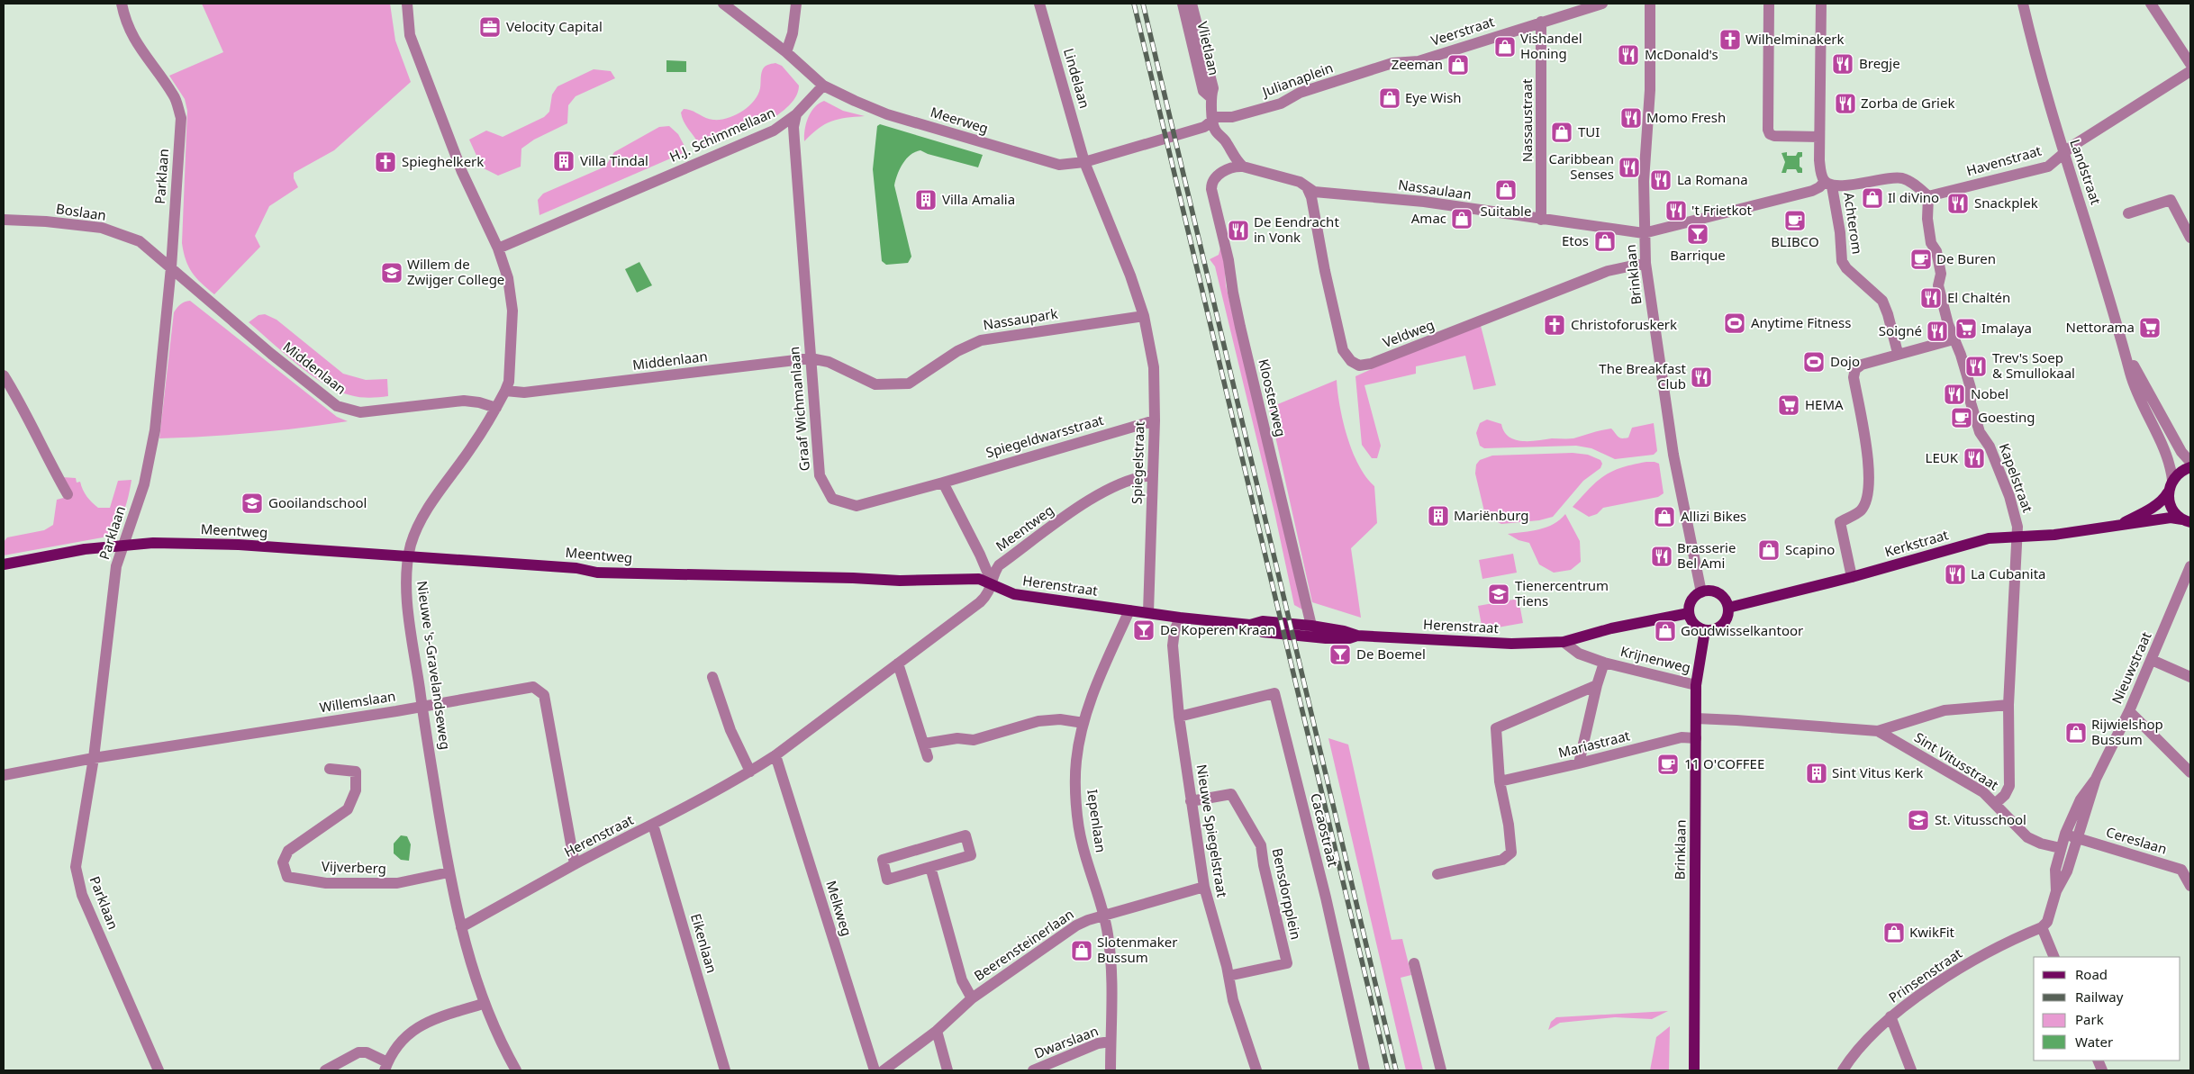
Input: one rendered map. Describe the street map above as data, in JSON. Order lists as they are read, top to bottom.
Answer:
{
  "streets": {
    "main road": [
      "Brinklaan",
      "Meentweg",
      "Kerkstraat",
      "Herenstraat"
    ],
    "street": [
      "Veerstraat",
      "Vlietlaan",
      "Lindelaan",
      "Julianaplein",
      "Meerweg",
      "Nassaustraat",
      "H.J. Schimmellaan",
      "Havenstraat",
      "Landstraat",
      "Parklaan",
      "Nassaulaan",
      "Boslaan",
      "Achterom",
      "Nassaupark",
      "Veldweg",
      "Middenlaan",
      "Kloosterweg",
      "Graaf Wichmanlaan",
      "Spiegeldwarsstraat",
      "Spiegelstraat",
      "Kapelstraat",
      "Krijnenweg",
      "Nieuwe 's-Gravelandseweg",
      "Nieuwstraat",
      "Willemslaan",
      "Mariastraat",
      "Sint Vitusstraat",
      "Iepenlaan",
      "Cacaostraat",
      "Nieuwe Spiegelstraat",
      "Cereslaan",
      "Vijverberg",
      "Bensdorpplein",
      "Melkweg",
      "Eikenlaan",
      "Beerensteinerlaan",
      "Prinsenstraat",
      "Dwarslaan"
    ]
  },
  "crossings": [
    ["Veerstraat", "Julianaplein"],
    ["Veerstraat", "Nassaustraat"],
    ["Vlietlaan", "Julianaplein"],
    ["Vlietlaan", "Meerweg"],
    ["Lindelaan", "Meerweg"],
    ["Julianaplein", "Meerweg"],
    ["Meerweg", "H.J. Schimmellaan"],
    ["Nassaustraat", "Nassaulaan"],
    ["H.J. Schimmellaan", "Graaf Wichmanlaan"],
    ["H.J. Schimmellaan", "Nieuwe 's-Gravelandseweg"],
    ["Havenstraat", "Landstraat"],
    ["Havenstraat", "Kapelstraat"],
    ["Parklaan", "Boslaan"],
    ["Parklaan", "Middenlaan"],
    ["Parklaan", "Meentweg"],
    ["Parklaan", "Willemslaan"],
    ["Nassaulaan", "Brinklaan"],
    ["Nassaulaan", "Veldweg"],
    ["Boslaan", "Middenlaan"],
    ["Brinklaan", "Veldweg"],
    ["Brinklaan", "Kerkstraat"],
    ["Brinklaan", "Herenstraat"],
    ["Brinklaan", "Krijnenweg"],
    ["Brinklaan", "Mariastraat"],
    ["Brinklaan", "Sint Vitusstraat"],
    ["Nassaupark", "Middenlaan"],
    ["Nassaupark", "Graaf Wichmanlaan"],
    ["Nassaupark", "Spiegelstraat"],
    ["Middenlaan", "Graaf Wichmanlaan"],
    ["Middenlaan", "Nieuwe 's-Gravelandseweg"],
    ["Kloosterweg", "Herenstraat"],
    ["Graaf Wichmanlaan", "Spiegeldwarsstraat"],
    ["Spiegeldwarsstraat", "Spiegelstraat"],
    ["Spiegelstraat", "Meentweg"],
    ["Spiegelstraat", "Herenstraat"],
    ["Kapelstraat", "Kerkstraat"],
    ["Kapelstraat", "Sint Vitusstraat"],
    ["Meentweg", "Herenstraat"],
    ["Meentweg", "Nieuwe 's-Gravelandseweg"],
    ["Kerkstraat", "Herenstraat"],
    ["Herenstraat", "Nieuwe 's-Gravelandseweg"],
    ["Herenstraat", "Willemslaan"],
    ["Herenstraat", "Iepenlaan"],
    ["Herenstraat", "Nieuwe Spiegelstraat"],
    ["Herenstraat", "Melkweg"],
    ["Herenstraat", "Eikenlaan"],
    ["Krijnenweg", "Mariastraat"],
    ["Nieuwe 's-Gravelandseweg", "Willemslaan"],
    ["Nieuwe 's-Gravelandseweg", "Vijverberg"],
    ["Nieuwstraat", "Sint Vitusstraat"],
    ["Nieuwstraat", "Cereslaan"],
    ["Nieuwstraat", "Prinsenstraat"],
    ["Iepenlaan", "Beerensteinerlaan"],
    ["Iepenlaan", "Dwarslaan"],
    ["Cacaostraat", "Nieuwe Spiegelstraat"],
    ["Nieuwe Spiegelstraat", "Bensdorpplein"],
    ["Nieuwe Spiegelstraat", "Beerensteinerlaan"]
  ],
  "places": {
    "office": ["Velocity Capital"],
    "church": ["Wilhelminakerk", "Spieghelkerk", "Christoforuskerk"],
    "shop": [
      "Vishandel Honing",
      "Zeeman",
      "Eye Wish",
      "TUI",
      "Suitable",
      "Il diVino",
      "Amac",
      "Etos",
      "Allizi Bikes",
      "Scapino",
      "Goudwisselkantoor",
      "Rijwielshop Bussum",
      "KwikFit",
      "Slotenmaker Bussum"
    ],
    "restaurant": [
      "McDonald's",
      "Bregje",
      "Zorba de Griek",
      "Momo Fresh",
      "Caribbean Senses",
      "La Romana",
      "Snackplek",
      "'t Frietkot",
      "De Eendracht in Vonk",
      "El Chaltén",
      "Soigné",
      "Trev's Soep & Smullokaal",
      "The Breakfast Club",
      "Nobel",
      "LEUK",
      "Brasserie Bel Ami",
      "La Cubanita"
    ],
    "building": [
      "Villa Tindal",
      "Villa Amalia",
      "Mariënburg",
      "Sint Vitus Kerk"
    ],
    "cafe": [
      "BLIBCO",
      "De Buren",
      "Goesting",
      "11 O'COFFEE"
    ],
    "bar": ["Barrique", "De Koperen Kraan", "De Boemel"],
    "school or university": [
      "Willem de Zwijger College",
      "Gooilandschool",
      "Tienercentrum Tiens",
      "St. Vitusschool"
    ],
    "sports": ["Anytime Fitness", "Dojo"],
    "supermarket": ["Nettorama", "Imalaya", "HEMA"]
  },
  "legend": [
    "Road",
    "Railway",
    "Park",
    "Water"
  ]
}
